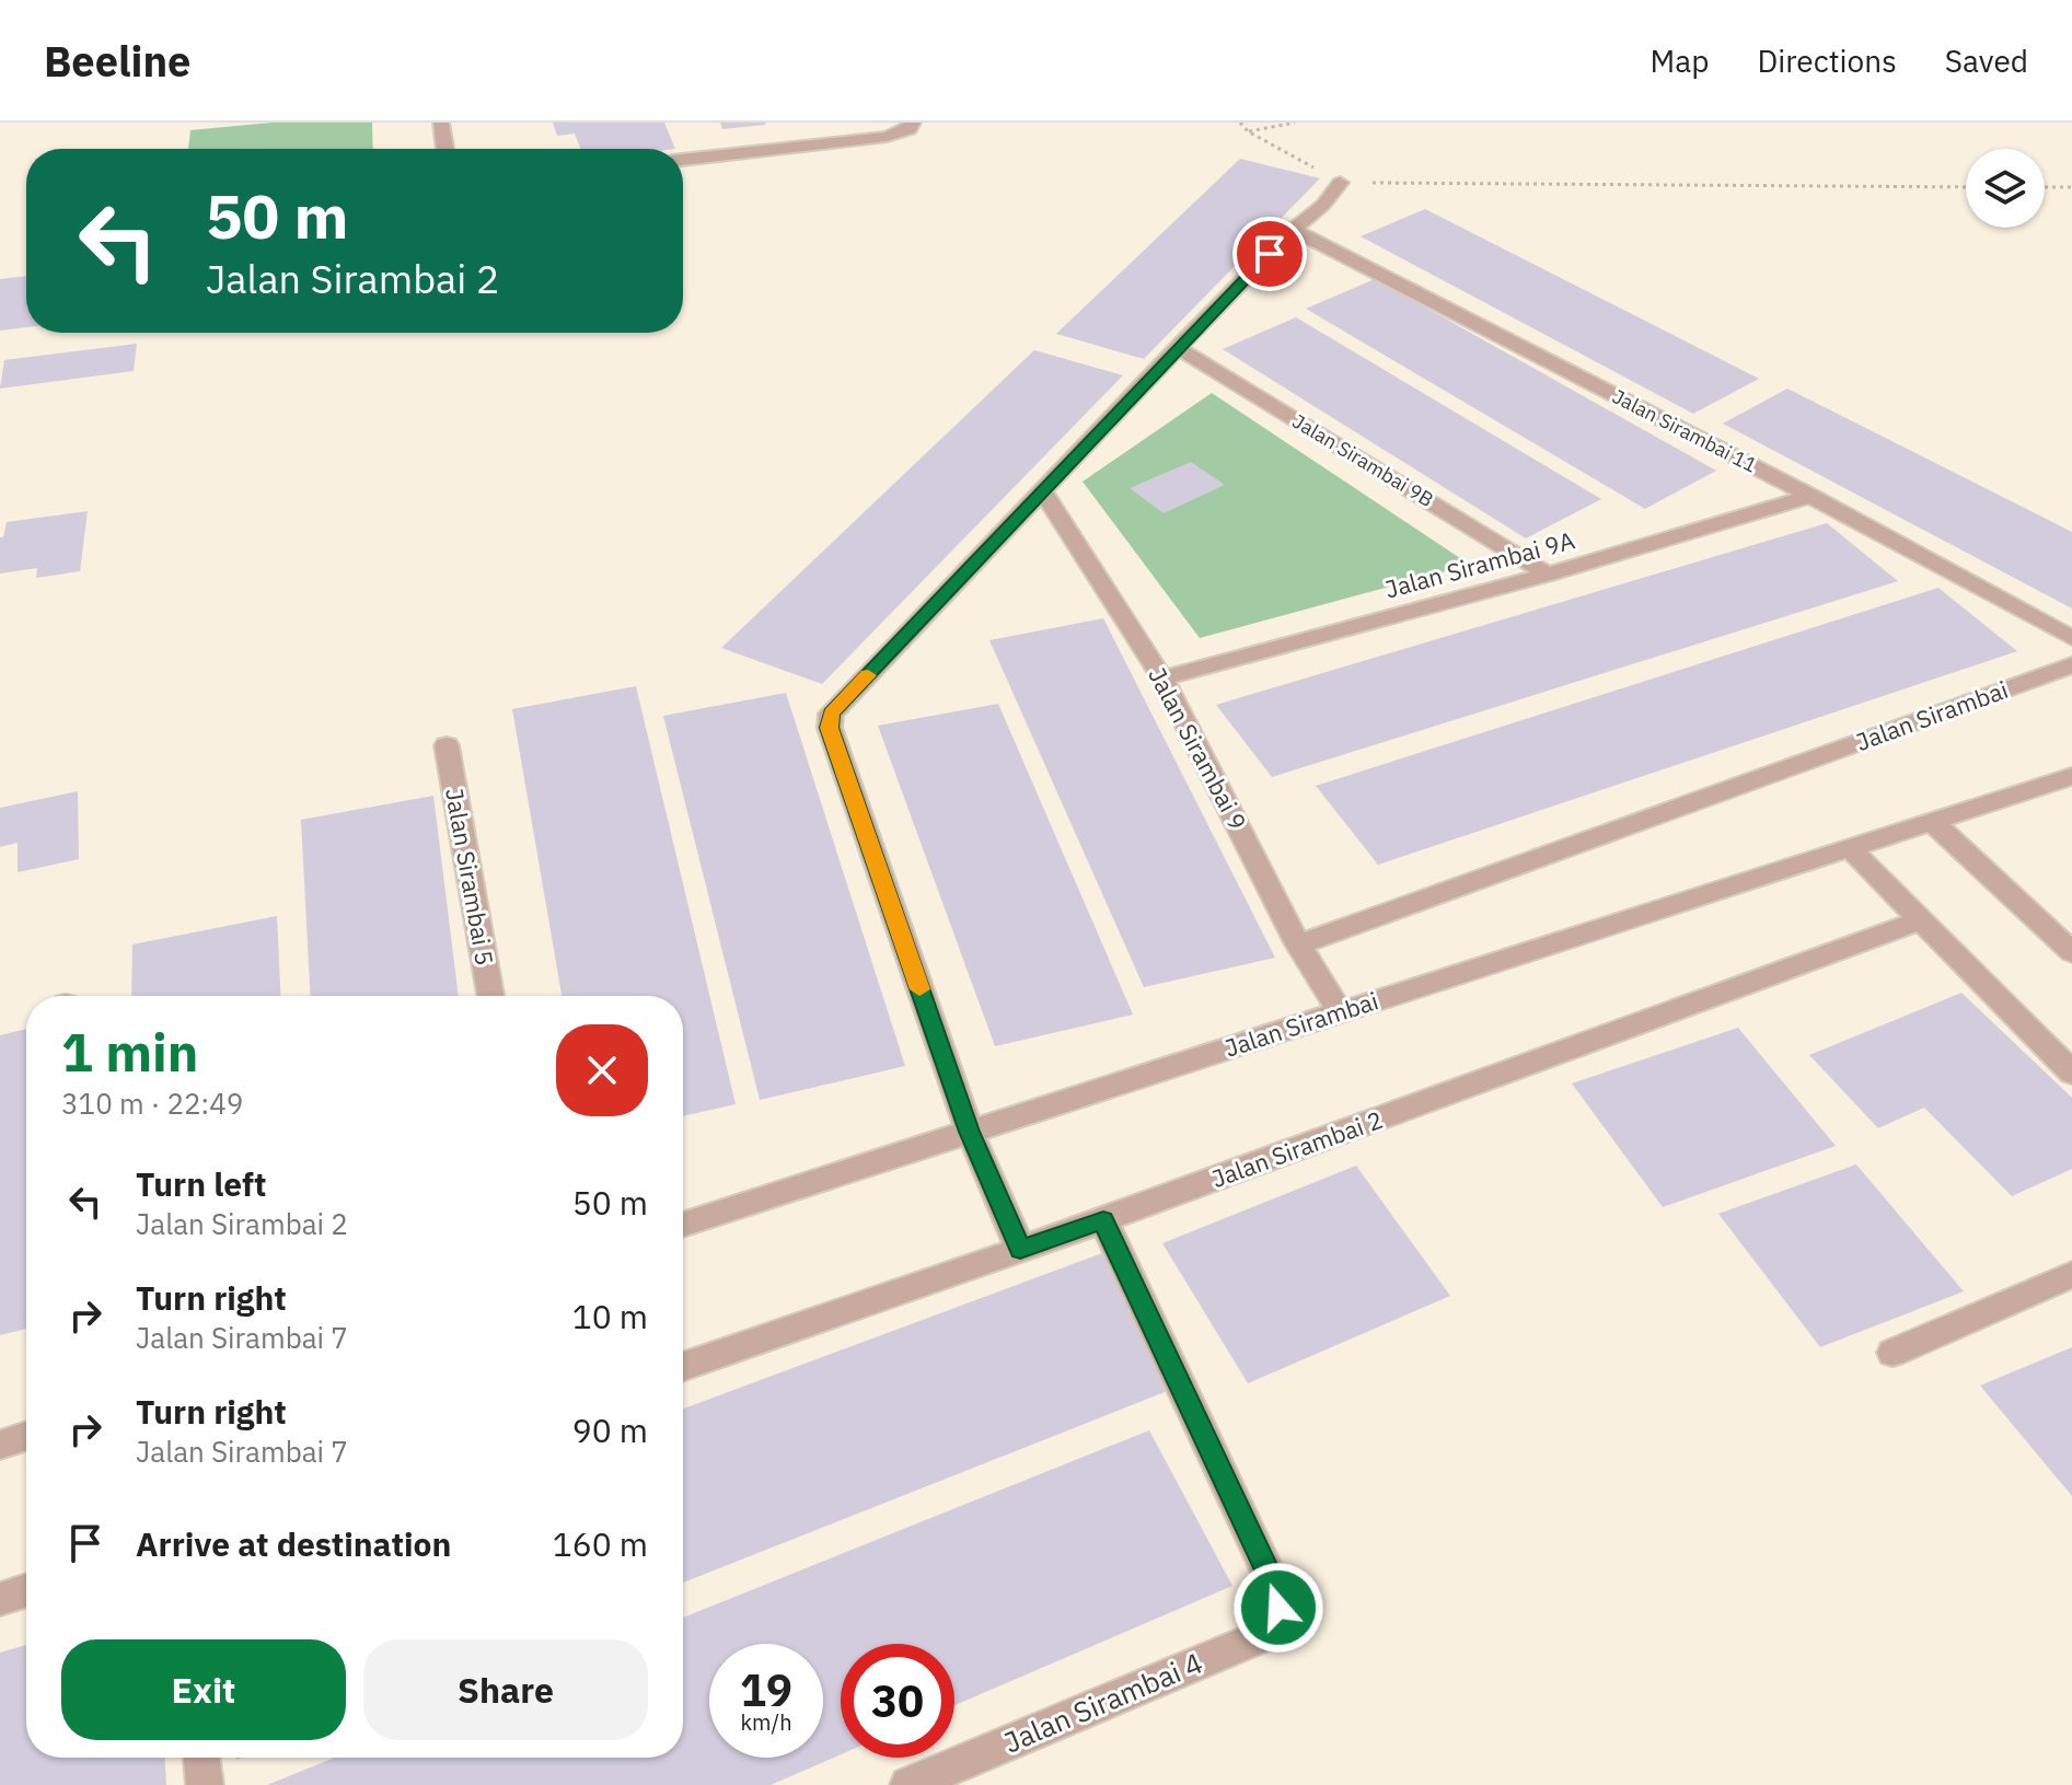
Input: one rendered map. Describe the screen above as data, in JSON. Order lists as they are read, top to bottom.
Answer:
{
  "streets": {
    "street": [
      "Jalan Sirambai 11",
      "Jalan Sirambai 9B",
      "Jalan Sirambai 9A",
      "Jalan Sirambai",
      "Jalan Sirambai 9",
      "Jalan Sirambai 5",
      "Jalan Sirambai 2",
      "Jalan Sirambai 4"
    ]
  },
  "crossings": [
    ["Jalan Sirambai 11", "Jalan Sirambai 9A"],
    ["Jalan Sirambai 9B", "Jalan Sirambai 9A"],
    ["Jalan Sirambai 9A", "Jalan Sirambai 9"],
    ["Jalan Sirambai", "Jalan Sirambai 9"],
    ["Jalan Sirambai 2", "Jalan Sirambai 4"]
  ],
  "page": {
    "header": "Beeline",
    "nav": ["Map", "Directions", "Saved"],
    "turn": ["50 m", "Jalan Sirambai 2"],
    "heading": ["1 min", "310 m · 22:49"],
    "list": [
      {
        "name": "Turn left",
        "note": "Jalan Sirambai 2",
        "value": "50 m"
      },
      {
        "name": "Turn right",
        "note": "Jalan Sirambai 7",
        "value": "10 m"
      },
      {
        "name": "Turn right",
        "note": "Jalan Sirambai 7",
        "value": "90 m"
      },
      {
        "name": "Arrive at destination",
        "value": "160 m"
      }
    ],
    "buttons": ["Exit", "Share"],
    "speed": "19 km/h",
    "limit": "30"
  }
}
